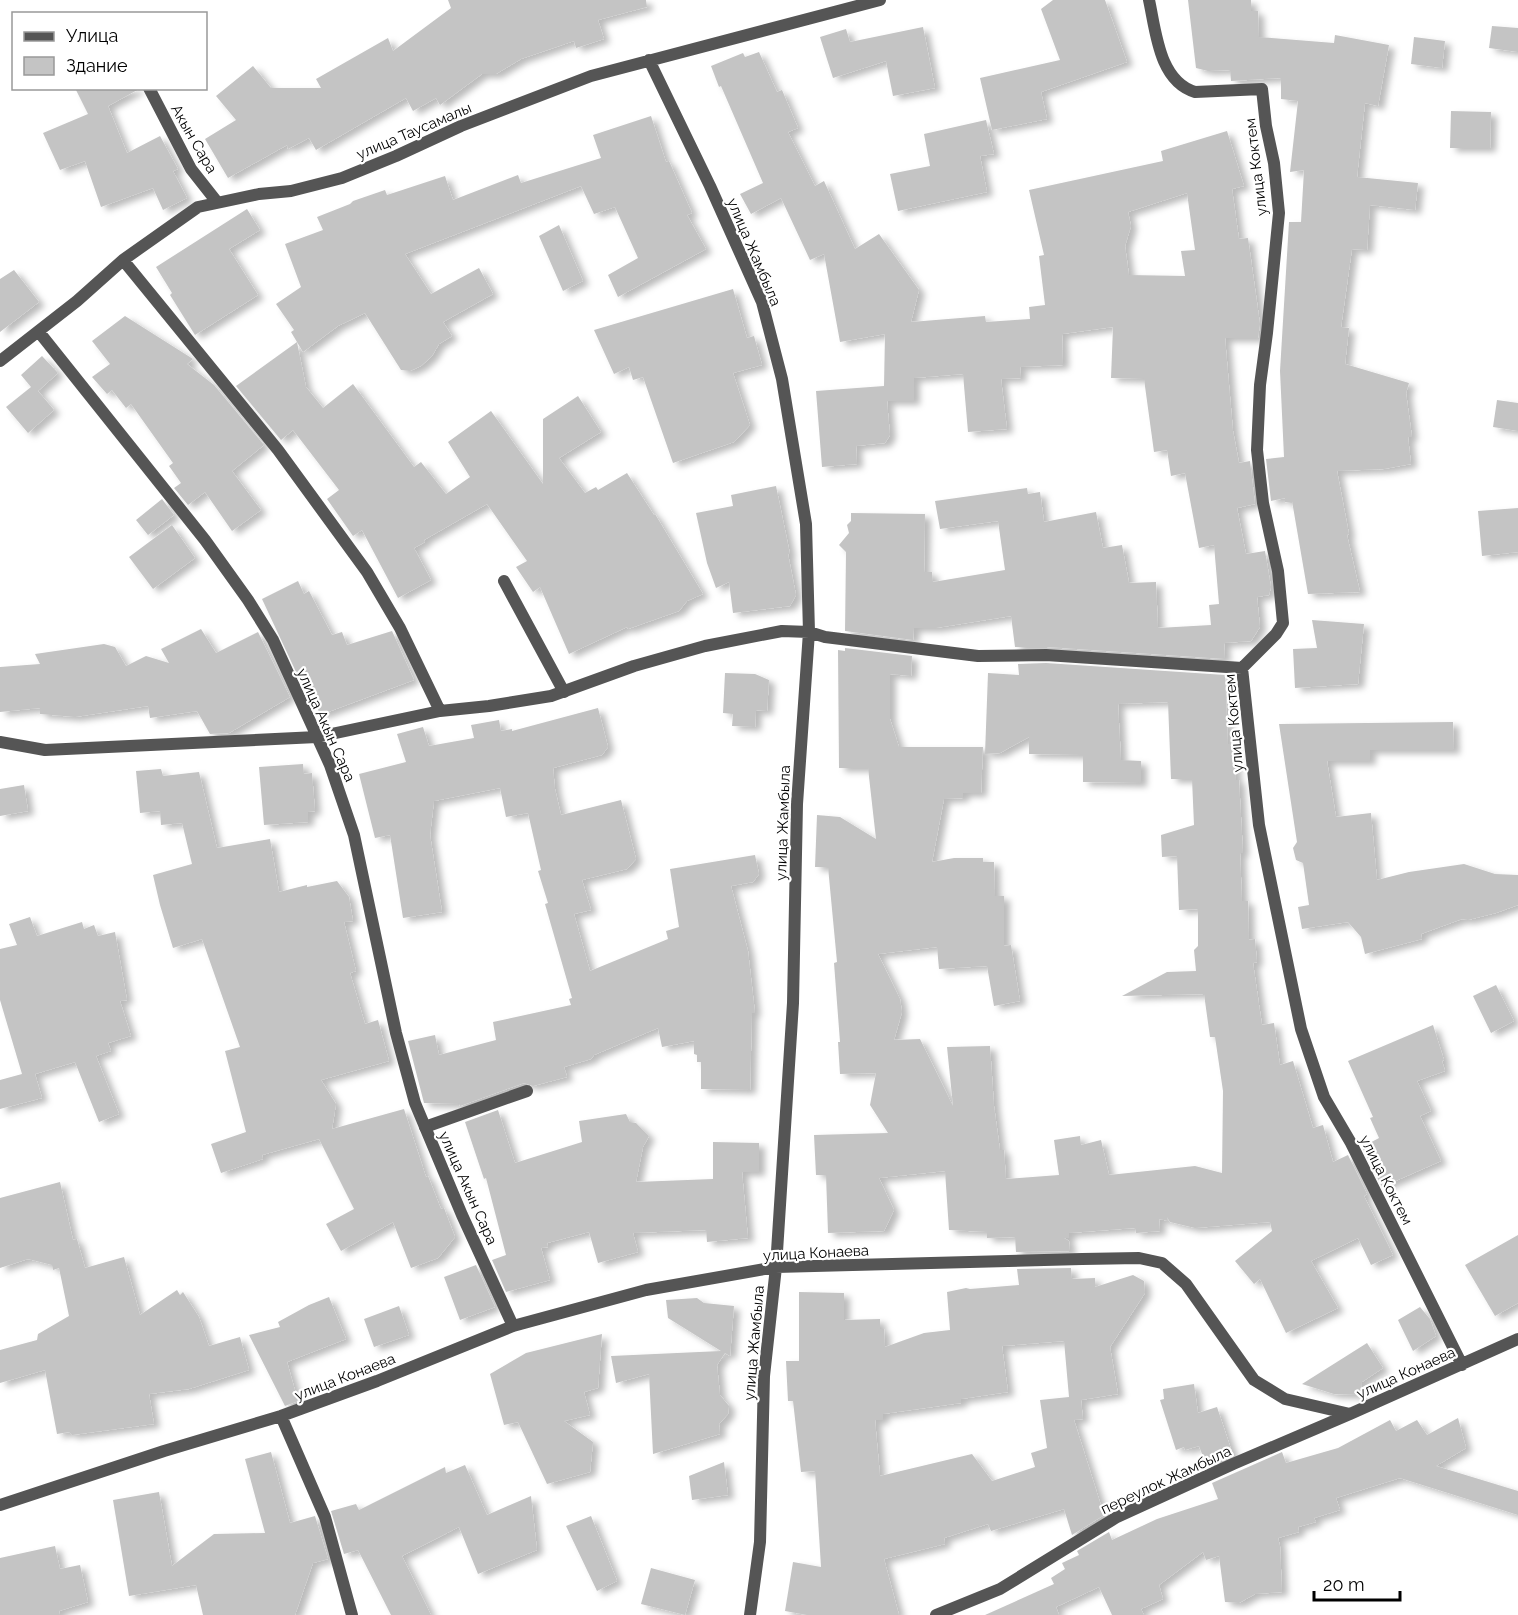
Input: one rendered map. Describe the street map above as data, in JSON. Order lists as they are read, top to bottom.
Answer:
{
  "streets": {
    "street": [
      "улица Таусамалы",
      "Акын Сара",
      "улица Коктем",
      "улица Жамбыла",
      "улица Акын Сара",
      "улица Конаева",
      "переулок Жамбыла"
    ]
  },
  "crossings": [
    ["улица Таусамалы", "Акын Сара"],
    ["улица Таусамалы", "улица Жамбыла"],
    ["улица Таусамалы", "улица Акын Сара"],
    ["улица Коктем", "улица Конаева"],
    ["улица Жамбыла", "улица Конаева"],
    ["улица Акын Сара", "улица Конаева"],
    ["улица Конаева", "переулок Жамбыла"]
  ],
  "legend": ["Улица", "Здание"],
  "scale_bar": "20 m"
}
